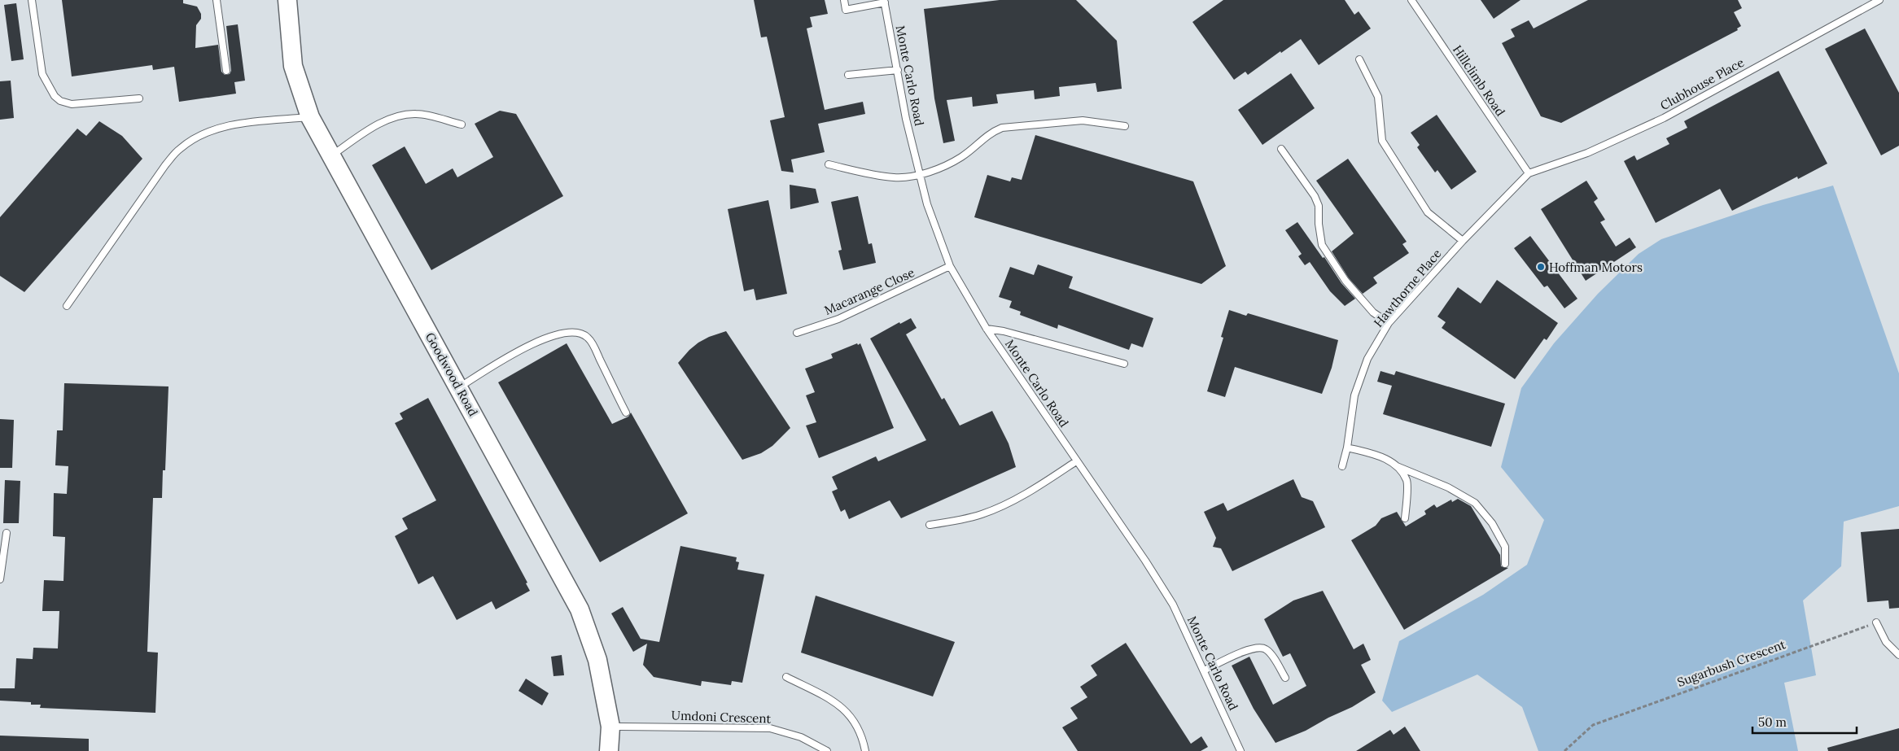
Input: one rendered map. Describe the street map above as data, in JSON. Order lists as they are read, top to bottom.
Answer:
{
  "streets": {
    "street": ["Goodwood Road"],
    "lane": [
      "Monte Carlo Road",
      "Hillclimb Road",
      "Clubhouse Place",
      "Hawthorne Place",
      "Macarange Close",
      "Umdoni Crescent"
    ],
    "path": ["Sugarbush Crescent"]
  },
  "crossings": [
    ["Monte Carlo Road", "Macarange Close"],
    ["Hillclimb Road", "Clubhouse Place"],
    ["Hillclimb Road", "Hawthorne Place"],
    ["Clubhouse Place", "Hawthorne Place"],
    ["Goodwood Road", "Umdoni Crescent"]
  ],
  "places": ["Hoffman Motors"],
  "scale_bar": "50 m"
}
